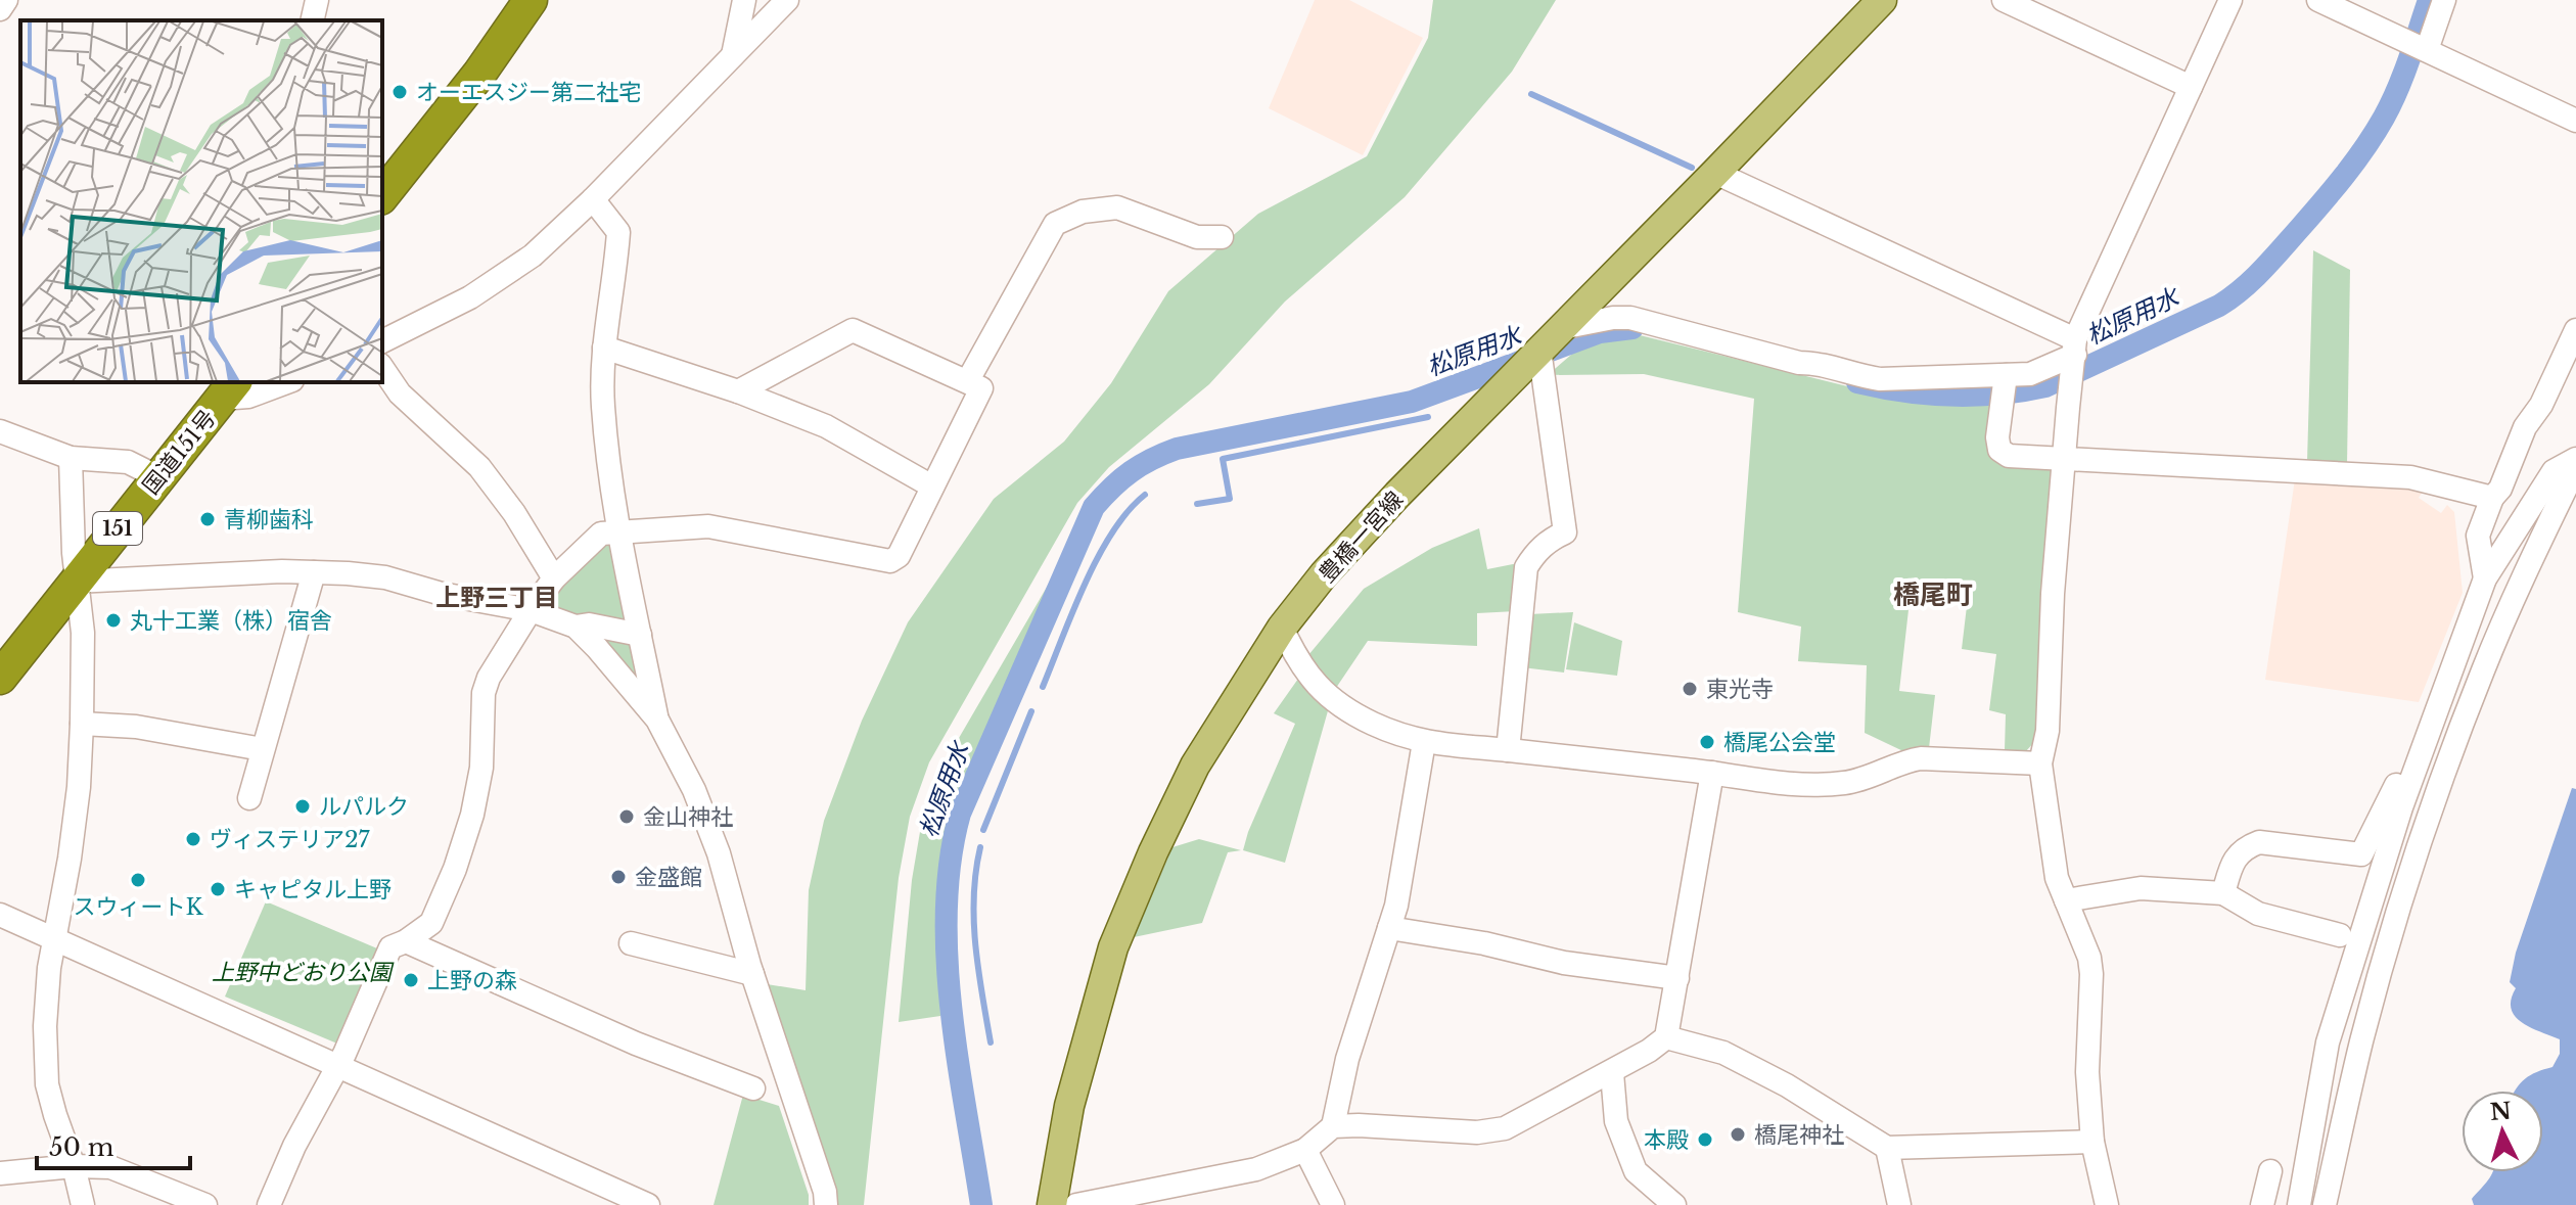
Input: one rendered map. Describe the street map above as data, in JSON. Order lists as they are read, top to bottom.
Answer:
{
  "streets": {
    "highway": ["国道151号", "151"],
    "main road": ["豊橋一宮線"]
  },
  "districts": ["橋尾町", "上野三丁目"],
  "water": ["松原用水"],
  "parks": ["上野中どおり公園"],
  "places": [
    "オーエスジー第二社宅",
    "青柳歯科",
    "丸十工業（株）宿舎",
    "東光寺",
    "橋尾公会堂",
    "ルパルク",
    "金山神社",
    "ヴィステリア27",
    "金盛館",
    "スウィートK",
    "キャピタル上野",
    "上野の森",
    "橋尾神社",
    "本殿"
  ],
  "scale_bar": "50 m",
  "north": "top"
}
